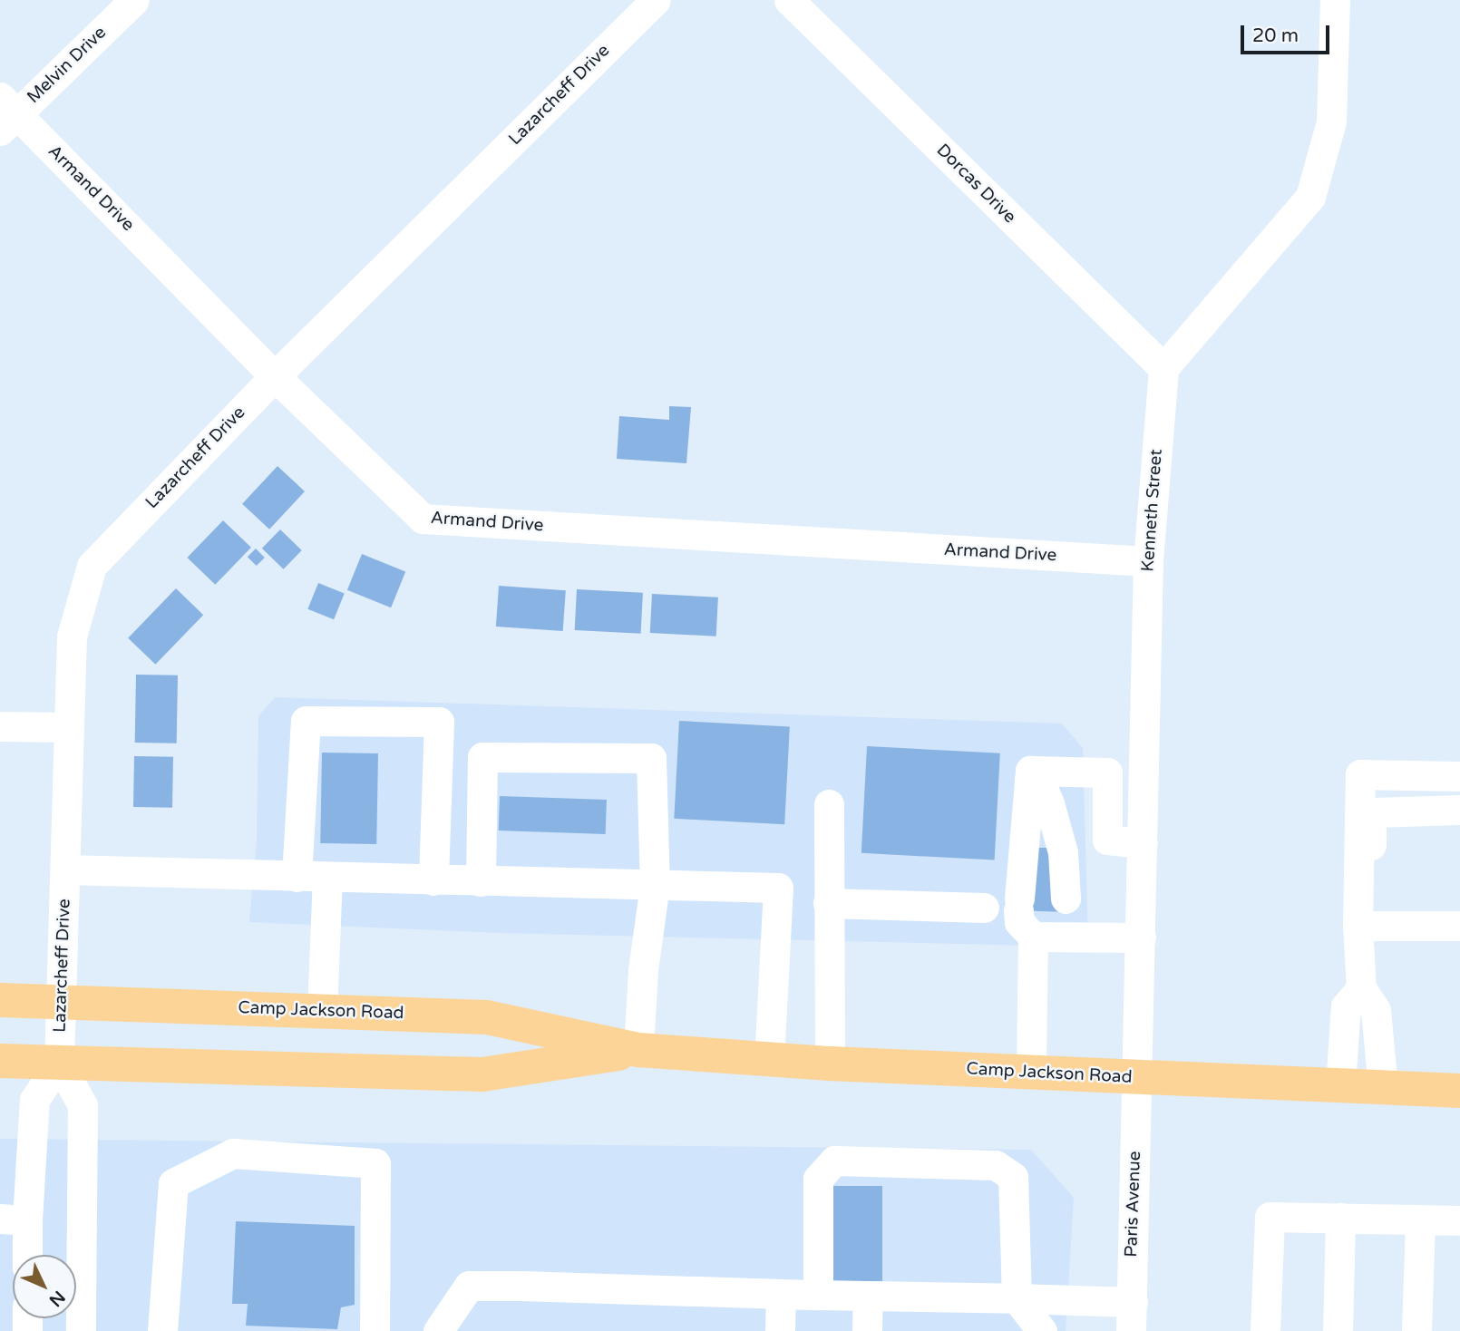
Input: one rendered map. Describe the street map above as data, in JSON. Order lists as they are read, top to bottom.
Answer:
{
  "streets": {
    "main road": ["Camp Jackson Road"],
    "street": [
      "Melvin Drive",
      "Lazarcheff Drive",
      "Dorcas Drive",
      "Armand Drive",
      "Kenneth Street",
      "Paris Avenue"
    ]
  },
  "crossings": [
    ["Melvin Drive", "Armand Drive"],
    ["Lazarcheff Drive", "Armand Drive"],
    ["Lazarcheff Drive", "Camp Jackson Road"],
    ["Dorcas Drive", "Kenneth Street"],
    ["Armand Drive", "Kenneth Street"],
    ["Kenneth Street", "Camp Jackson Road"],
    ["Kenneth Street", "Paris Avenue"],
    ["Camp Jackson Road", "Paris Avenue"]
  ],
  "scale_bar": "20 m",
  "north": "bottom right"
}
